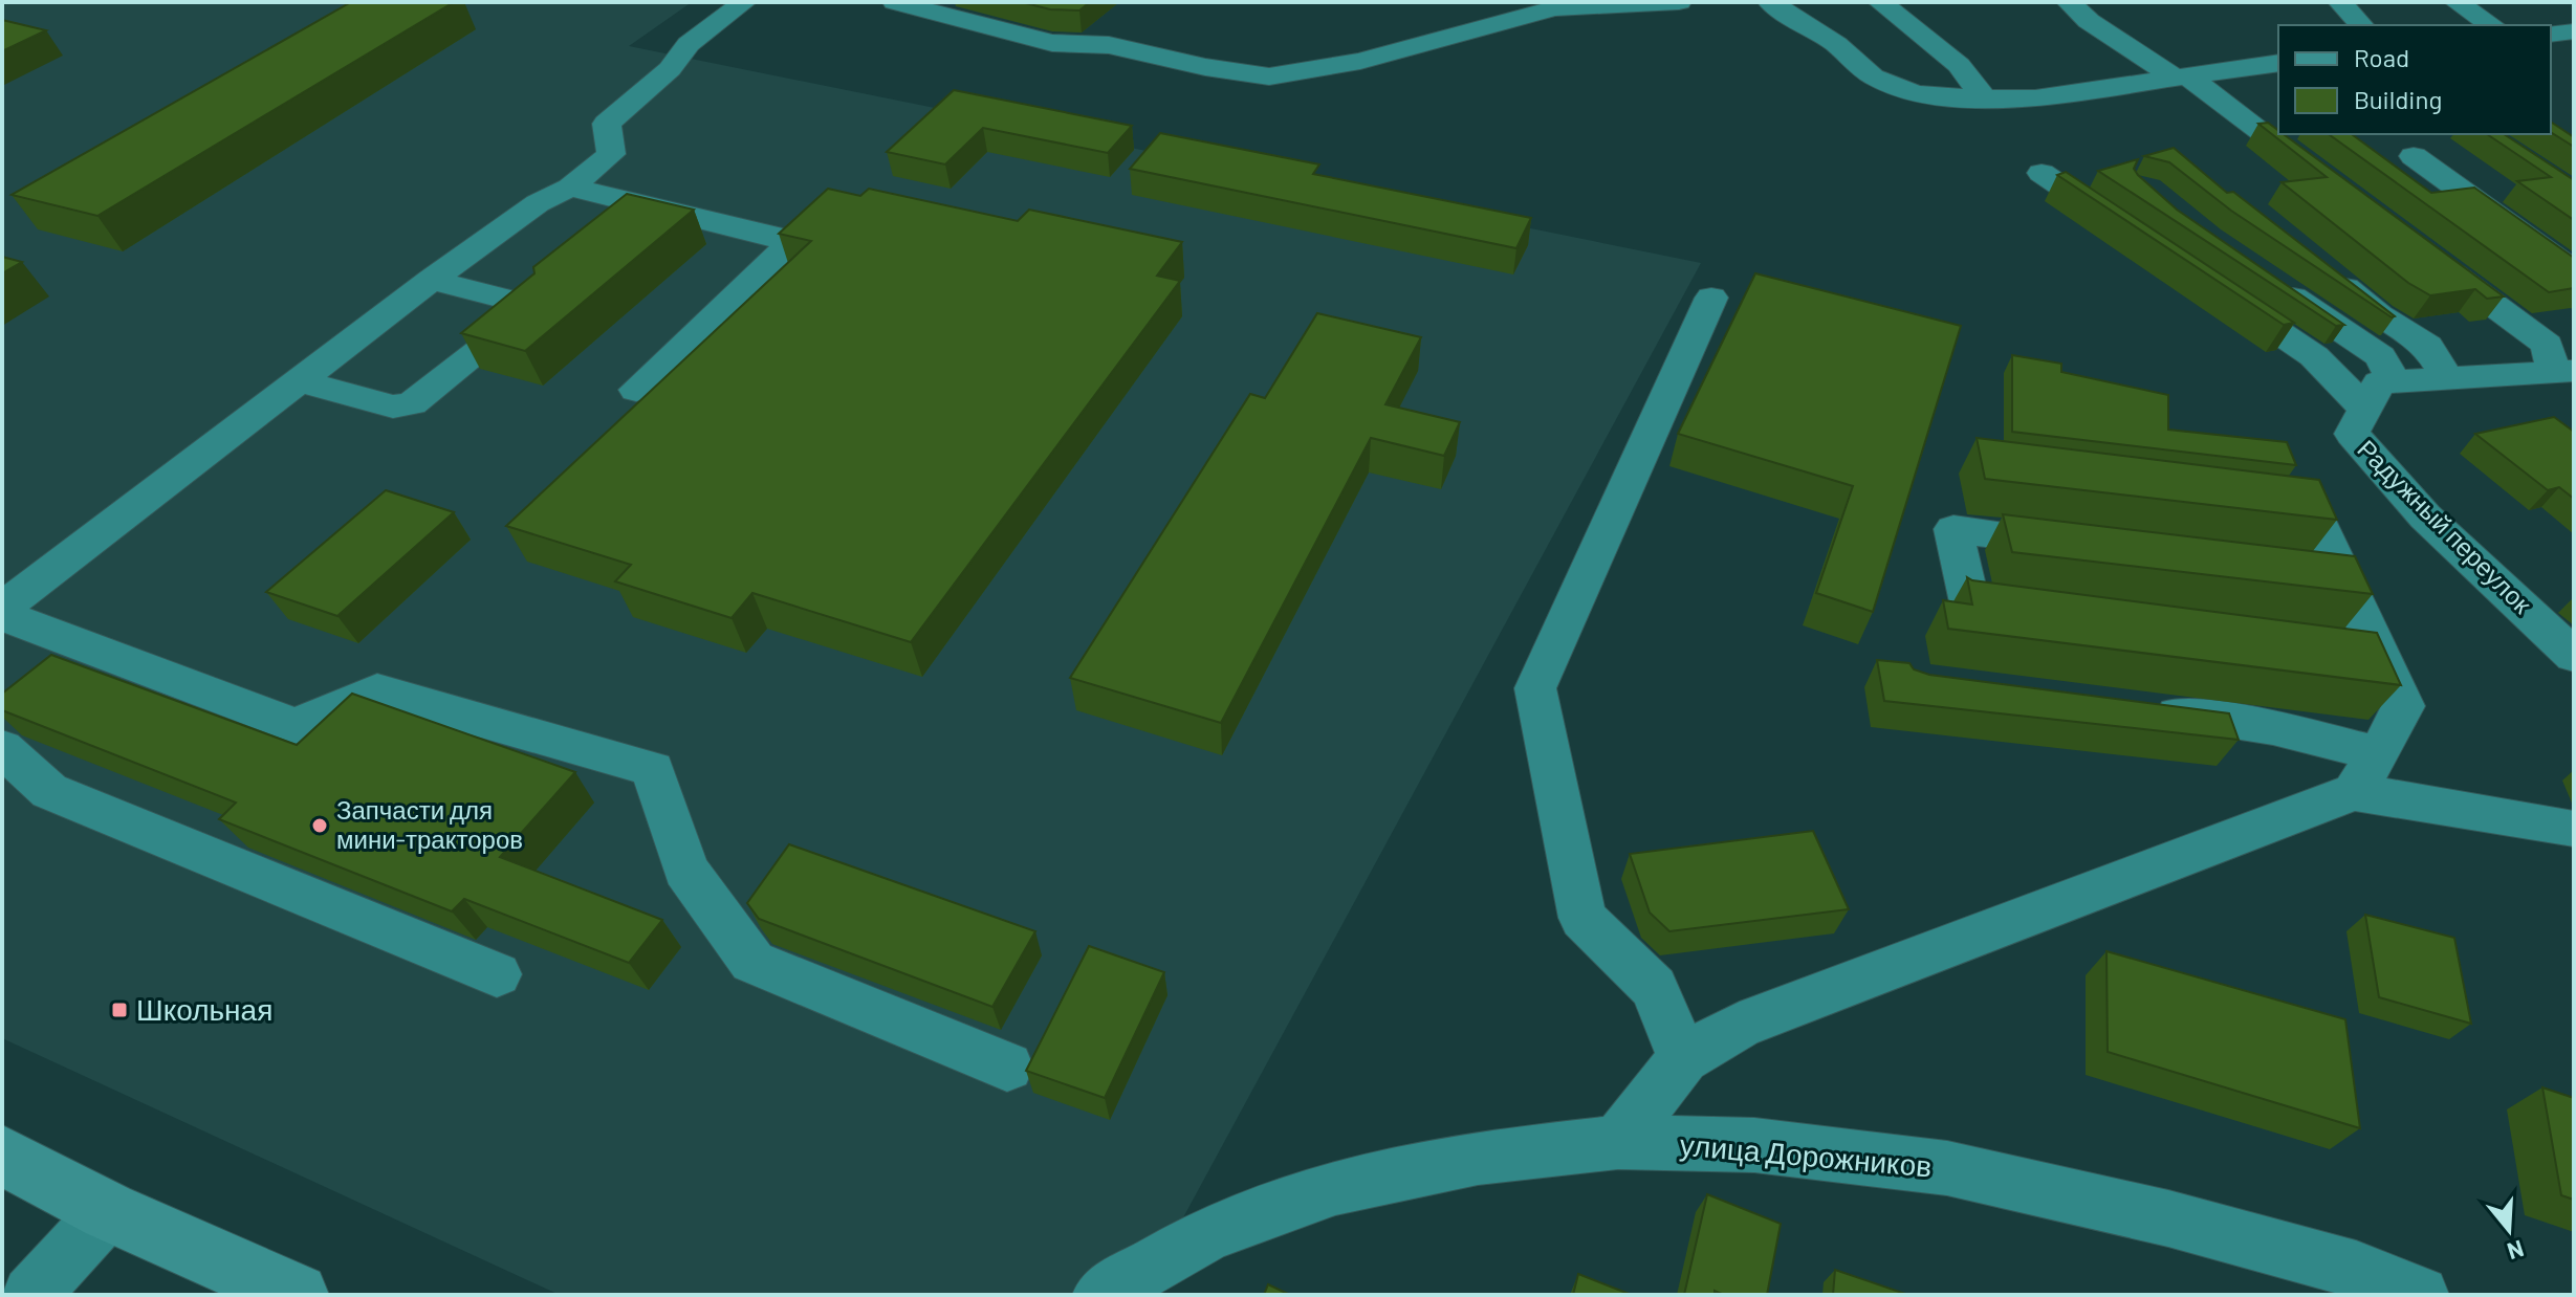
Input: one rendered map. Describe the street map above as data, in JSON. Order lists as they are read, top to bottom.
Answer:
{
  "streets": {
    "street": ["Радужный переулок", "улица Дорожников"]
  },
  "places": {
    "other": ["Запчасти для мини-тракторов"],
    "transit": ["Школьная"]
  },
  "legend": ["Road", "Building"],
  "north": "bottom"
}
